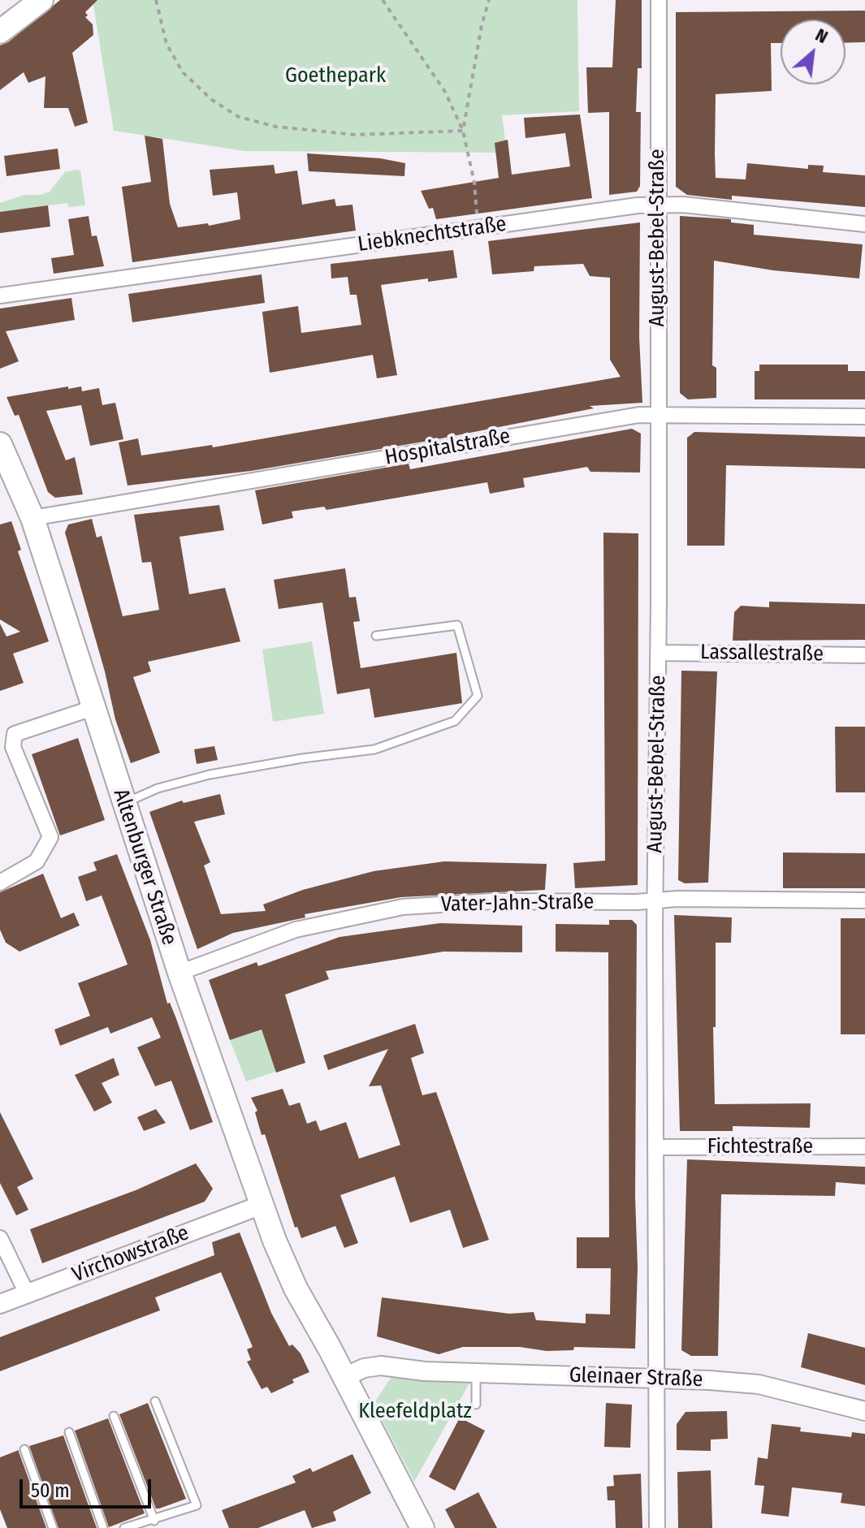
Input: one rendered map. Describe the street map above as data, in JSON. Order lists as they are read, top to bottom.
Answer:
{
  "streets": {
    "main road": ["Altenburger Straße"],
    "street": [
      "Liebknechtstraße",
      "August-Bebel-Straße",
      "Hospitalstraße",
      "Lassallestraße",
      "Vater-Jahn-Straße",
      "Fichtestraße",
      "Virchowstraße",
      "Gleinaer Straße"
    ]
  },
  "crossings": [
    ["Liebknechtstraße", "August-Bebel-Straße"],
    ["August-Bebel-Straße", "Hospitalstraße"],
    ["August-Bebel-Straße", "Lassallestraße"],
    ["August-Bebel-Straße", "Vater-Jahn-Straße"],
    ["August-Bebel-Straße", "Fichtestraße"],
    ["August-Bebel-Straße", "Gleinaer Straße"],
    ["Hospitalstraße", "Altenburger Straße"],
    ["Altenburger Straße", "Vater-Jahn-Straße"],
    ["Altenburger Straße", "Virchowstraße"],
    ["Altenburger Straße", "Gleinaer Straße"]
  ],
  "parks": ["Goethepark", "Kleefeldplatz"],
  "scale_bar": "50 m",
  "north": "top right"
}
